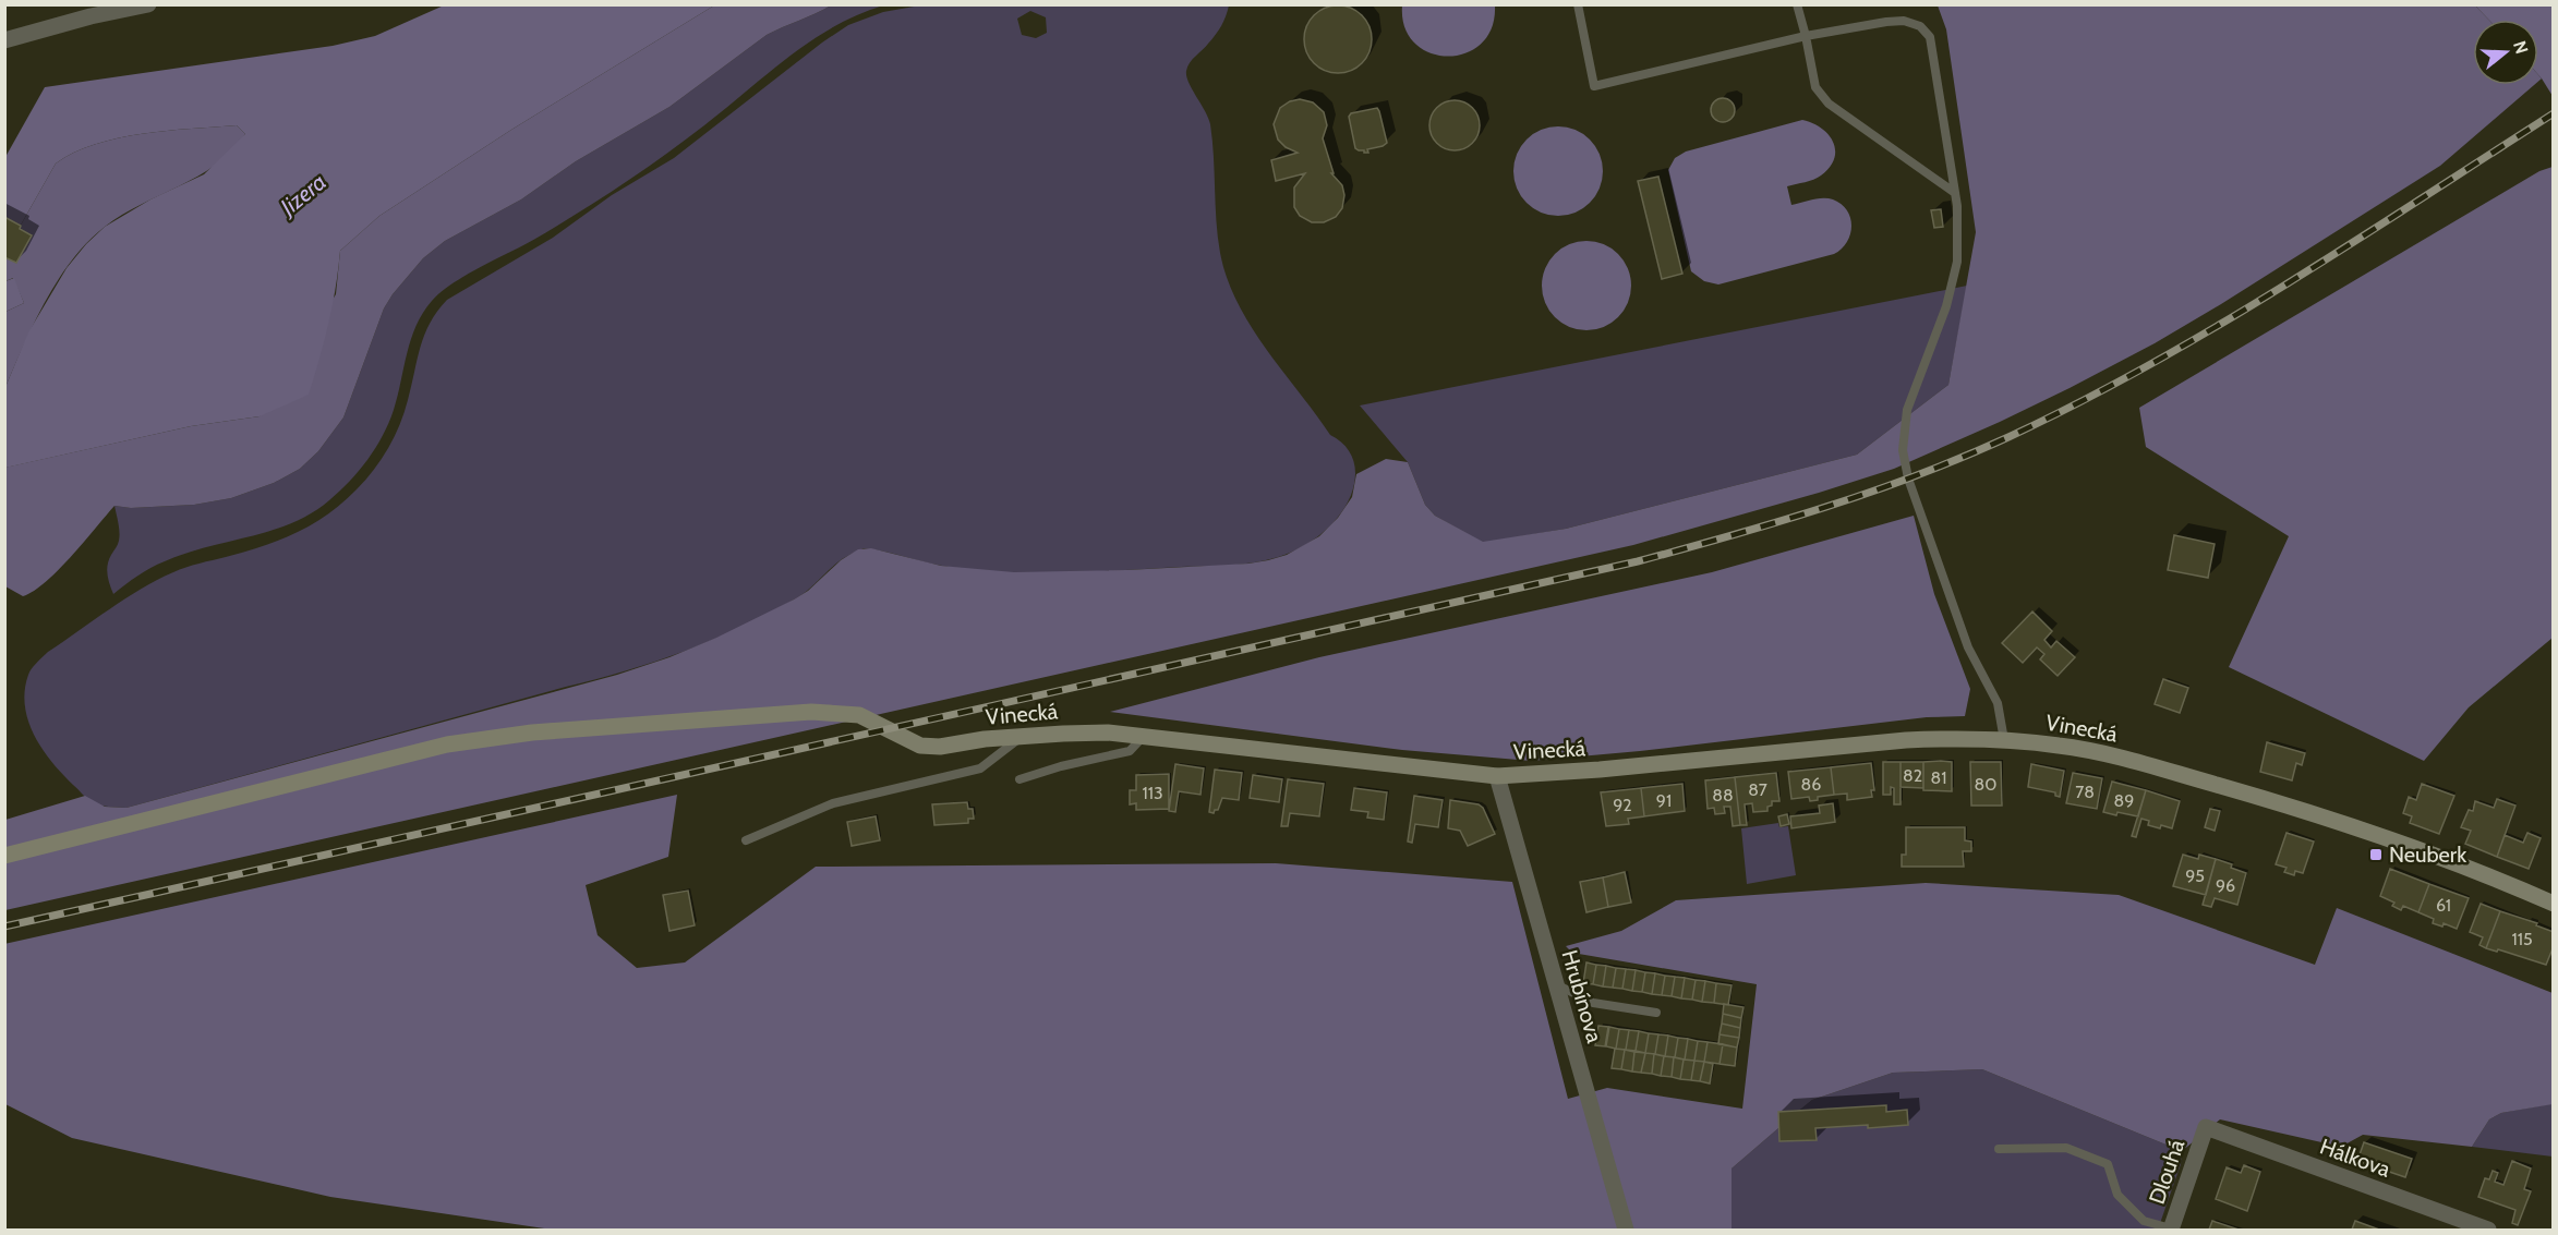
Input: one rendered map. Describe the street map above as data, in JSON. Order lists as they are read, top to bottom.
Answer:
{
  "streets": {
    "street": [
      "Vinecká",
      "Hrubínova",
      "Hálkova",
      "Dlouhá"
    ]
  },
  "crossings": [
    ["Vinecká", "Hrubínova"],
    ["Hálkova", "Dlouhá"]
  ],
  "water": ["Jizera"],
  "places": {
    "transit": ["Neuberk"]
  },
  "house_numbers": [
    "82",
    "81",
    "86",
    "80",
    "87",
    "78",
    "113",
    "88",
    "91",
    "89",
    "92",
    "95",
    "96",
    "61",
    "115"
  ],
  "north": "right"
}
